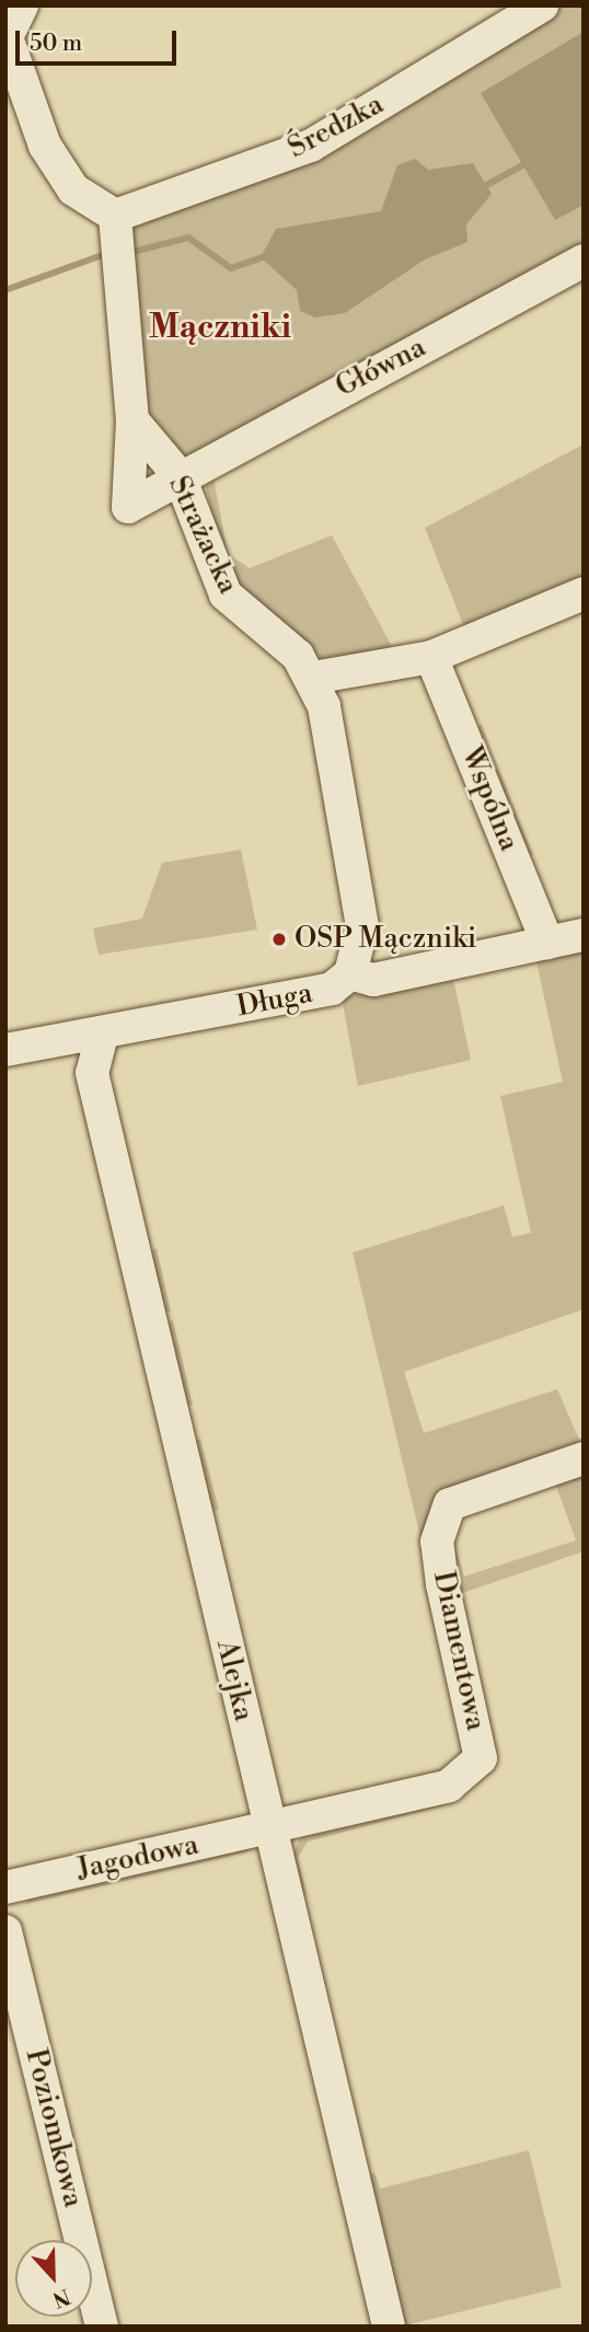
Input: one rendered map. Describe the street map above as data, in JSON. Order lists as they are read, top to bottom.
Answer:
{
  "streets": {
    "street": [
      "Średzka",
      "Główna",
      "Strażacka",
      "Wspólna",
      "Długa",
      "Diamentowa",
      "Alejka",
      "Jagodowa",
      "Poziomkowa"
    ]
  },
  "crossings": [
    ["Główna", "Strażacka"],
    ["Wspólna", "Długa"],
    ["Długa", "Alejka"],
    ["Diamentowa", "Alejka"],
    ["Diamentowa", "Jagodowa"],
    ["Alejka", "Jagodowa"]
  ],
  "districts": ["Mączniki"],
  "places": ["OSP Mączniki"],
  "scale_bar": "50 m",
  "north": "bottom"
}
